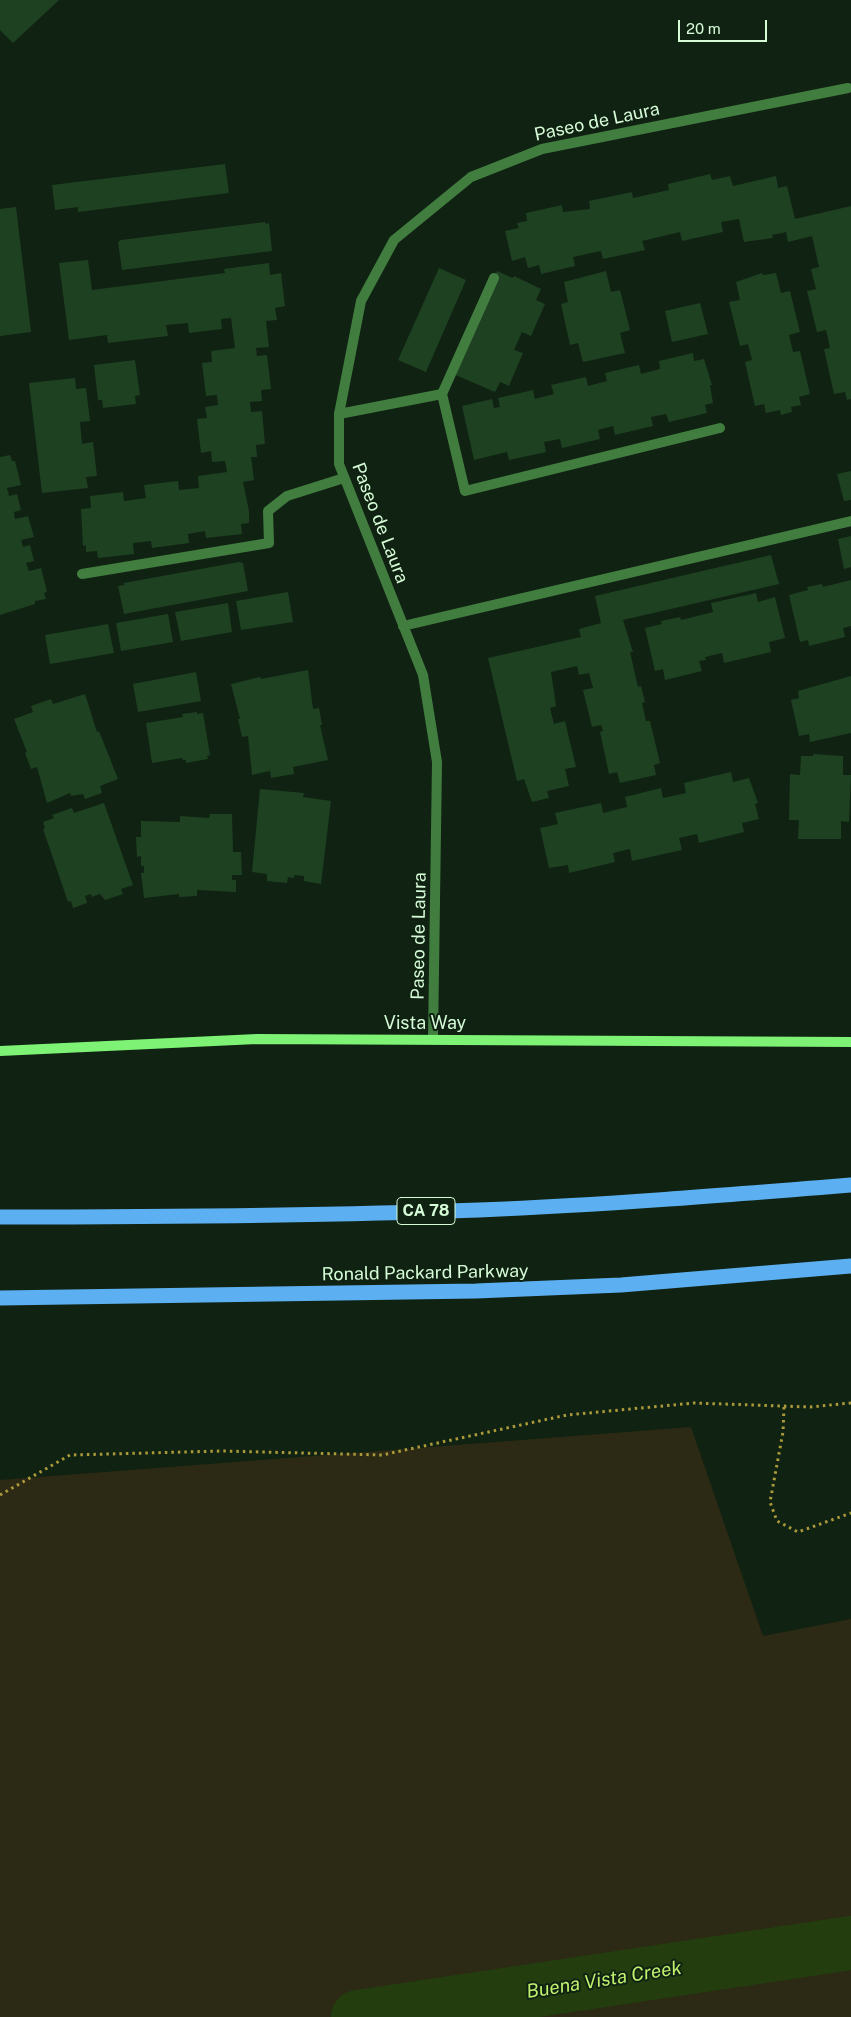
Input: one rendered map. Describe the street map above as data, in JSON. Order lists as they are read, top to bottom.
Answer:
{
  "streets": {
    "highway": ["CA 78", "Ronald Packard Parkway"],
    "main road": ["Vista Way"],
    "street": ["Paseo de Laura"]
  },
  "crossings": [
    ["Paseo de Laura", "Vista Way"]
  ],
  "water": ["Buena Vista Creek"],
  "scale_bar": "20 m"
}
